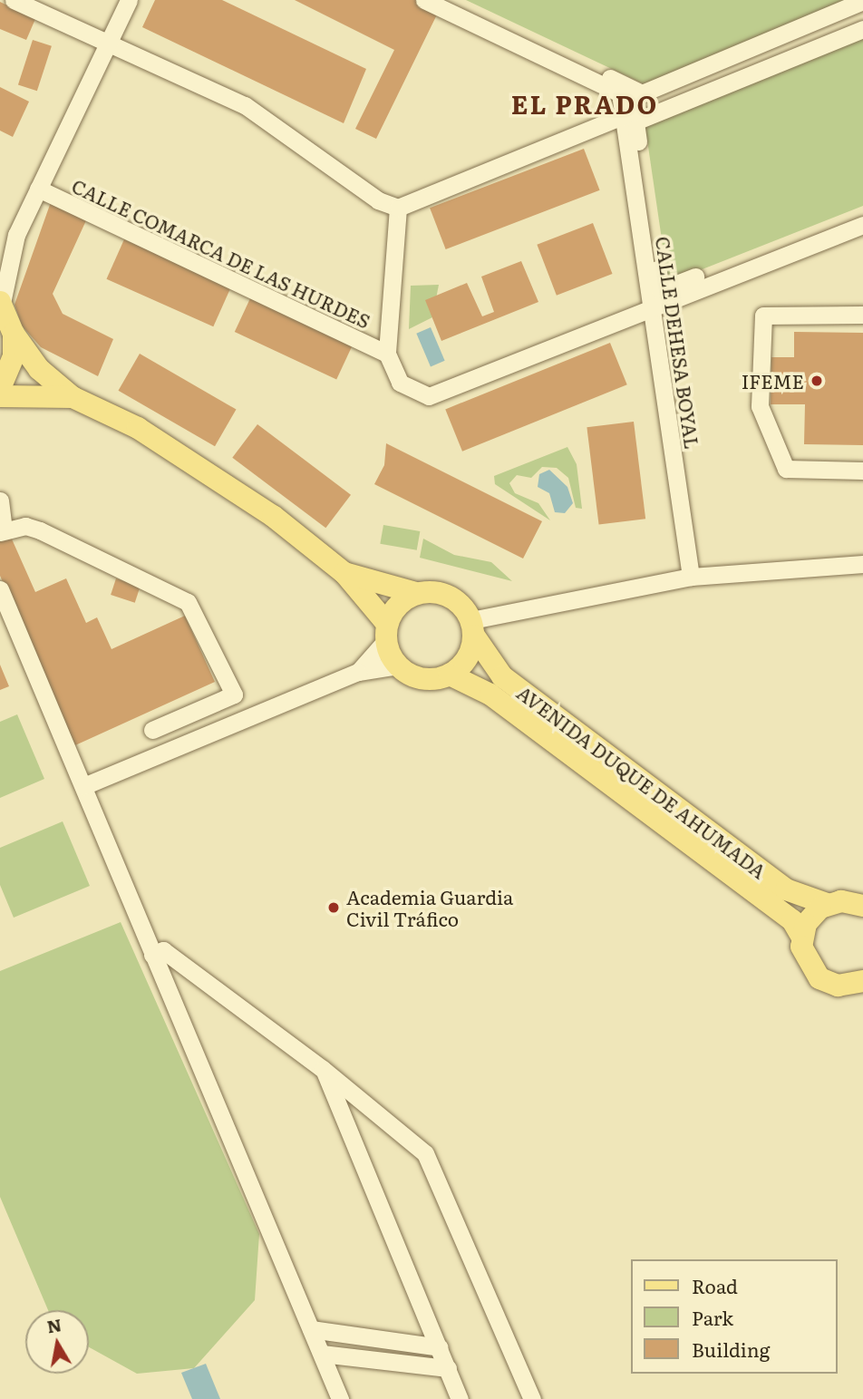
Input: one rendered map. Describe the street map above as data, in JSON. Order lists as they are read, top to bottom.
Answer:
{
  "streets": {
    "main road": ["AVENIDA DUQUE DE AHUMADA"],
    "street": ["CALLE COMARCA DE LAS HURDES", "CALLE DEHESA BOYAL"]
  },
  "districts": ["EL PRADO"],
  "places": ["IFEME", "Academia Guardia Civil Tráfico"],
  "legend": ["Road", "Park", "Building"],
  "north": "top"
}
